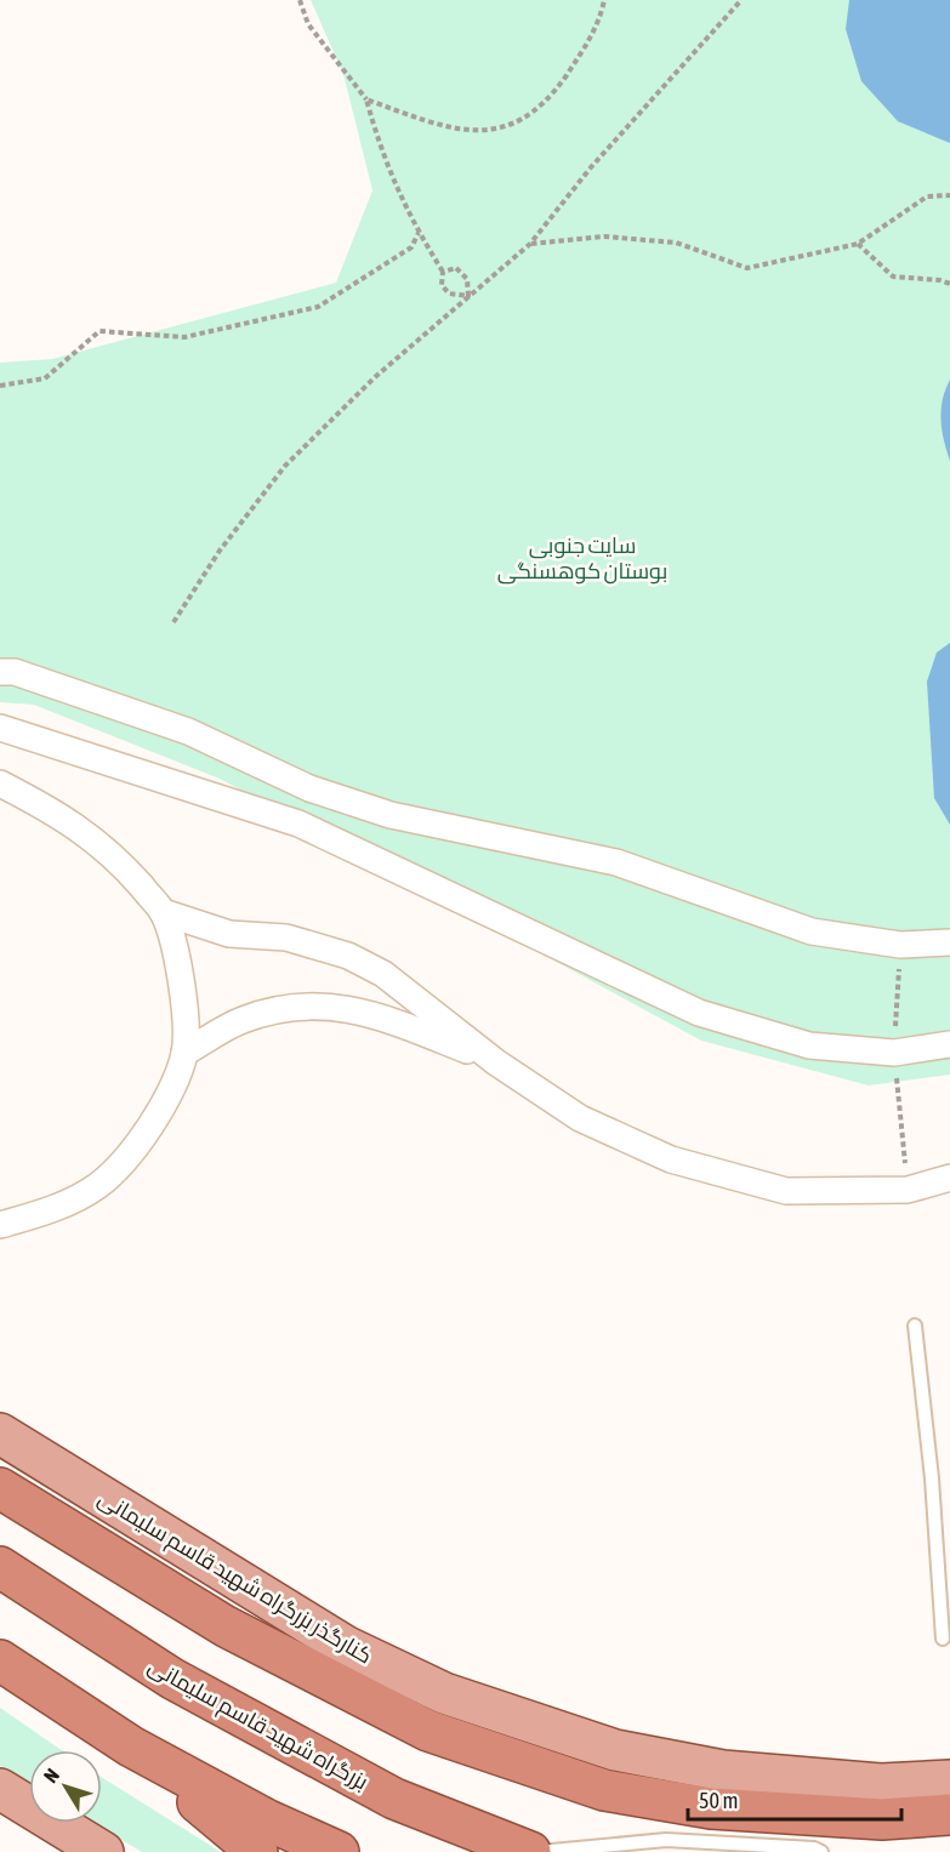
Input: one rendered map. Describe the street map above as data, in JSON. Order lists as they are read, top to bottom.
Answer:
{
  "streets": {
    "highway": ["بزرگراه شهید قاسم سلیمانی"],
    "main road": ["کنارگذر بزرگراه شهید قاسم سلیمانی"]
  },
  "parks": ["سایت جنوبی بوستان کوهسنگی"],
  "scale_bar": "50 m",
  "north": "top left"
}
